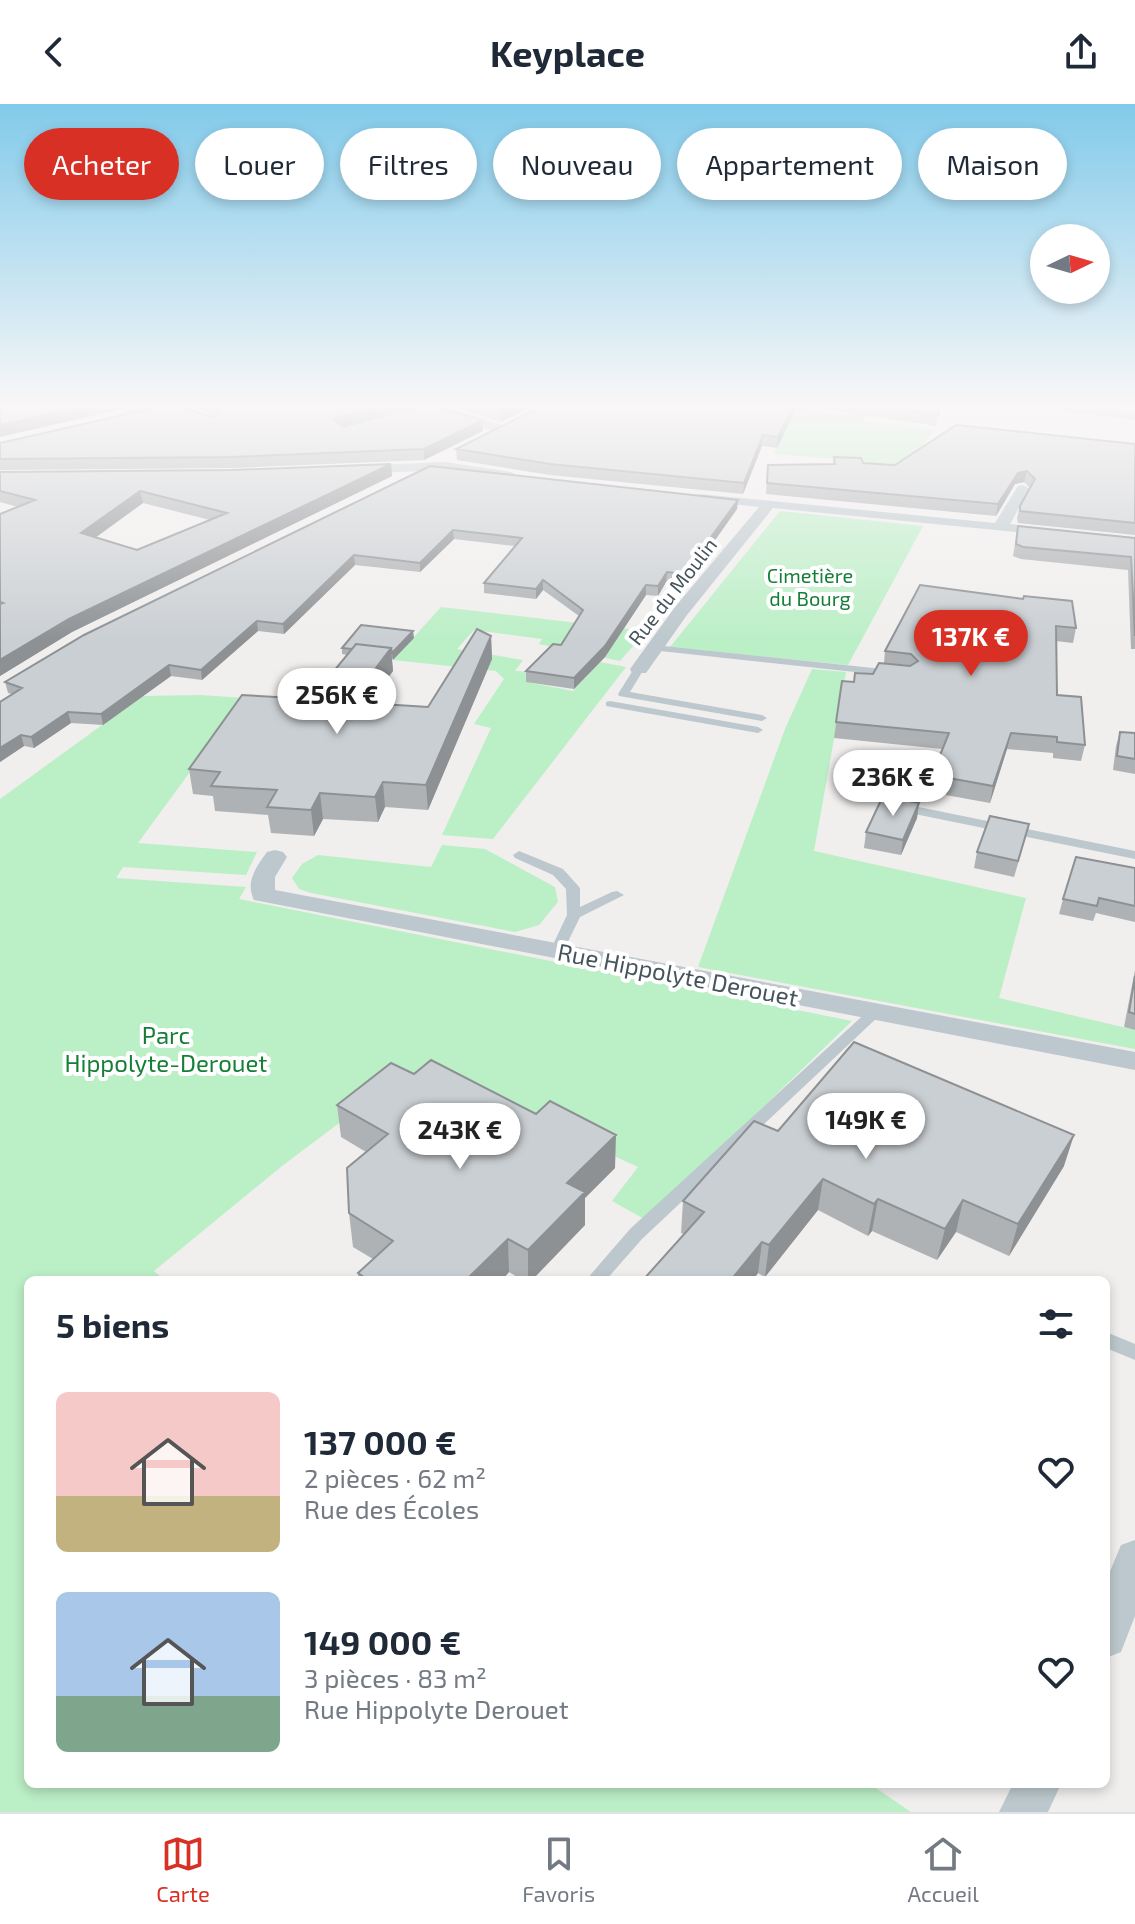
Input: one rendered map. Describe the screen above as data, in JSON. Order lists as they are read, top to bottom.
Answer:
{
  "streets": {
    "street": ["Rue du Moulin", "Rue Hippolyte Derouet"]
  },
  "parks": ["Cimetière du Bourg", "Parc Hippolyte-Derouet"],
  "north": "right",
  "page": {
    "header": "Keyplace",
    "chip": [
      "Acheter",
      "Louer",
      "Filtres",
      "Nouveau",
      "Appartement",
      "Maison"
    ],
    "price": [
      "137K €",
      "256K €",
      "236K €",
      "149K €",
      "243K €"
    ],
    "heading": "5 biens",
    "list": [
      {
        "name": "137 000 €",
        "note": "2 pièces · 62 m² · Rue des Écoles"
      },
      {
        "name": "149 000 €",
        "note": "3 pièces · 83 m² · Rue Hippolyte Derouet"
      }
    ],
    "tabs": ["Carte", "Favoris", "Accueil"]
  }
}
